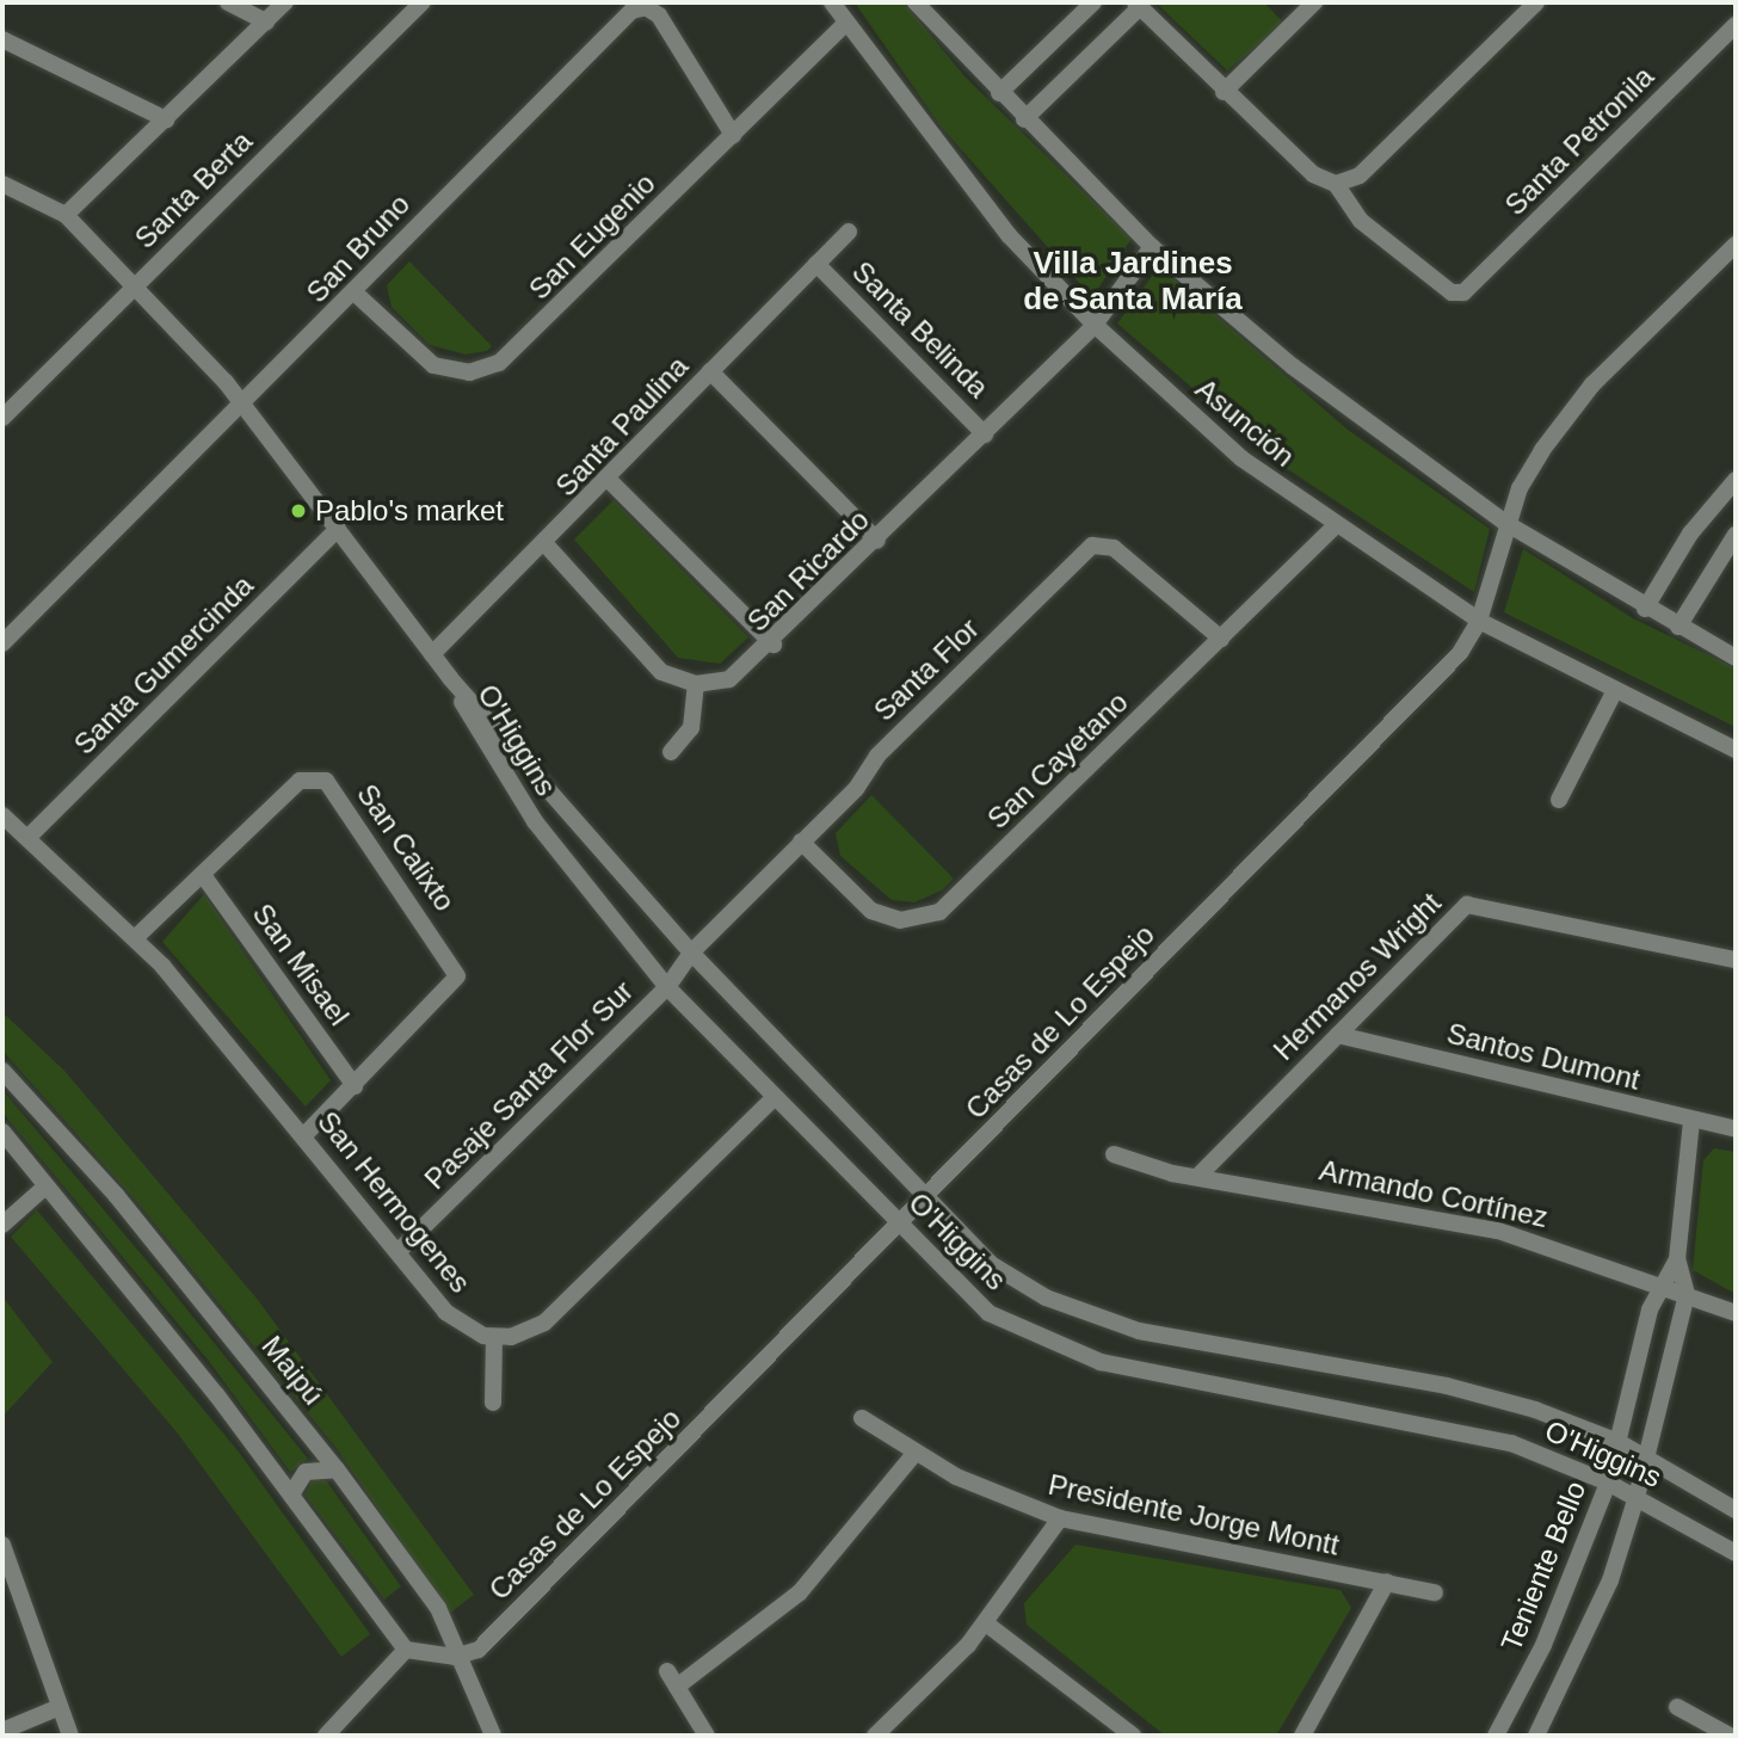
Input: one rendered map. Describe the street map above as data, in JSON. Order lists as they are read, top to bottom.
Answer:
{
  "streets": {
    "street": [
      "Santa Petronila",
      "Santa Berta",
      "San Eugenio",
      "San Bruno",
      "Santa Belinda",
      "Asunción",
      "Santa Paulina",
      "San Ricardo",
      "Santa Gumercinda",
      "Santa Flor",
      "O'Higgins",
      "San Cayetano",
      "San Calixto",
      "San Misael",
      "Hermanos Wright",
      "Casas de Lo Espejo",
      "Santos Dumont",
      "Pasaje Santa Flor Sur",
      "Armando Cortínez",
      "San Hermogenes",
      "Maipú",
      "Presidente Jorge Montt",
      "Teniente Bello"
    ]
  },
  "crossings": [
    ["Santa Berta", "O'Higgins"],
    ["San Eugenio", "San Bruno"],
    ["San Eugenio", "Asunción"],
    ["San Bruno", "O'Higgins"],
    ["Santa Belinda", "Santa Paulina"],
    ["Santa Belinda", "San Ricardo"],
    ["Asunción", "San Ricardo"],
    ["Asunción", "San Cayetano"],
    ["Asunción", "Casas de Lo Espejo"],
    ["Santa Paulina", "O'Higgins"],
    ["Santa Gumercinda", "O'Higgins"],
    ["Santa Gumercinda", "San Hermogenes"],
    ["Santa Flor", "O'Higgins"],
    ["Santa Flor", "San Cayetano"],
    ["Santa Flor", "Pasaje Santa Flor Sur"],
    ["O'Higgins", "Casas de Lo Espejo"],
    ["O'Higgins", "Pasaje Santa Flor Sur"],
    ["O'Higgins", "Teniente Bello"],
    ["San Calixto", "San Misael"],
    ["San Calixto", "San Hermogenes"],
    ["Hermanos Wright", "Santos Dumont"],
    ["Hermanos Wright", "Armando Cortínez"],
    ["Casas de Lo Espejo", "Maipú"],
    ["Santos Dumont", "Teniente Bello"],
    ["Pasaje Santa Flor Sur", "San Hermogenes"],
    ["Armando Cortínez", "Teniente Bello"]
  ],
  "districts": ["Villa Jardines de Santa María"],
  "places": ["Pablo's market"]
}
